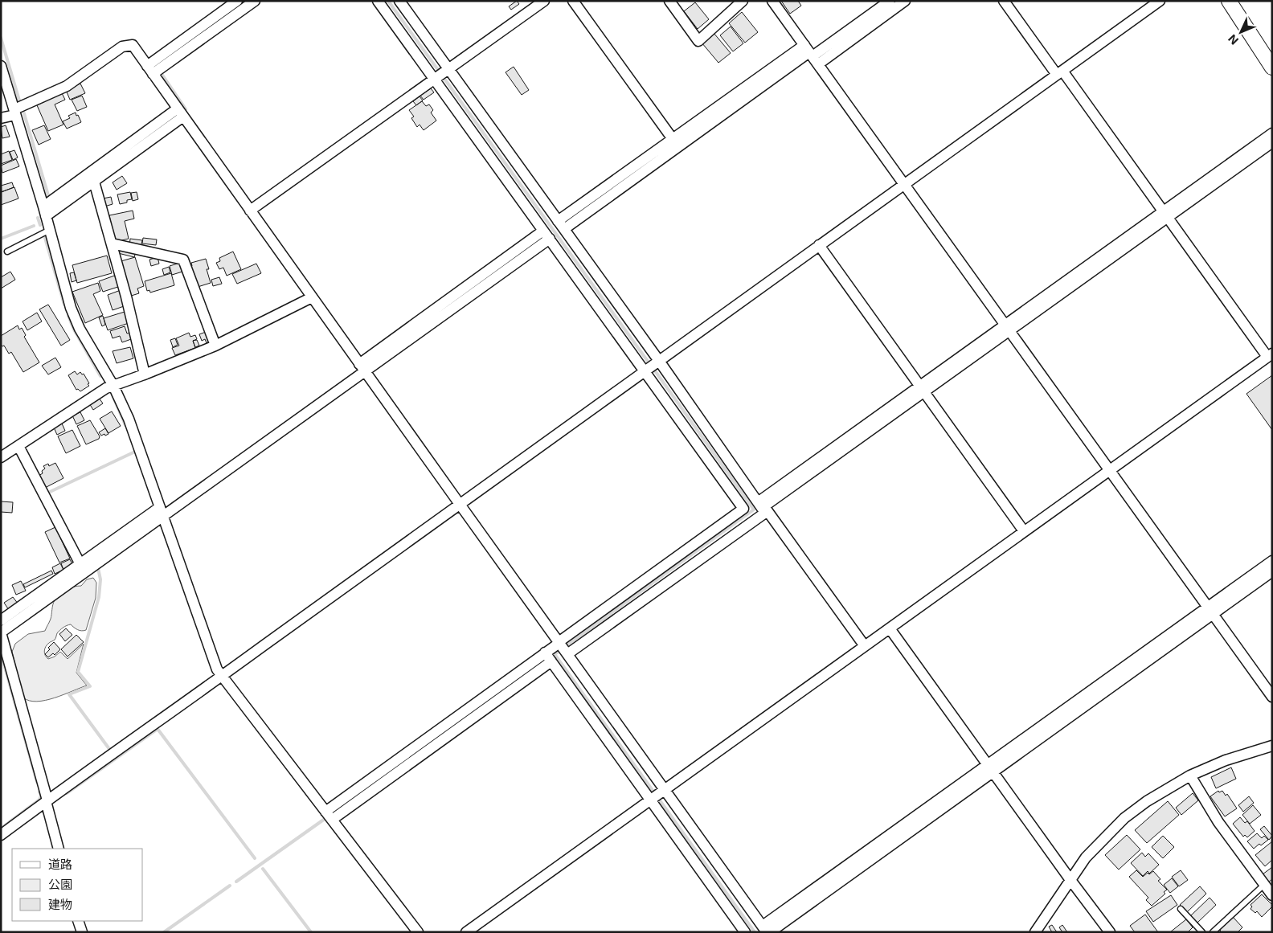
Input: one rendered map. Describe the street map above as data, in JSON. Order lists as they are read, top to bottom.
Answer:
{
  "legend": ["道路", "公園", "建物"],
  "north": "bottom left"
}
